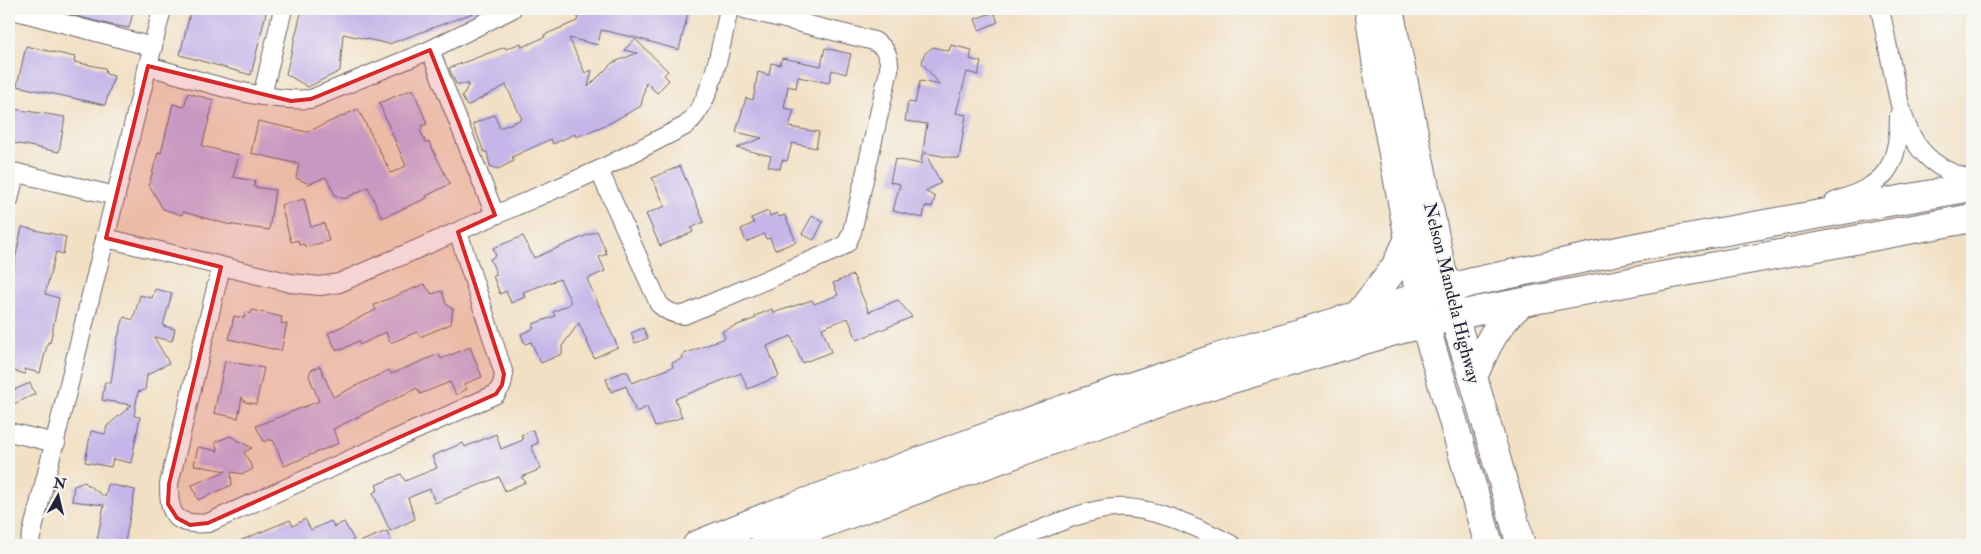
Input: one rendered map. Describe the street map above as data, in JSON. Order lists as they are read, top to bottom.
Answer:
{
  "streets": {
    "main road": ["Nelson Mandela Highway"]
  },
  "north": "top"
}
